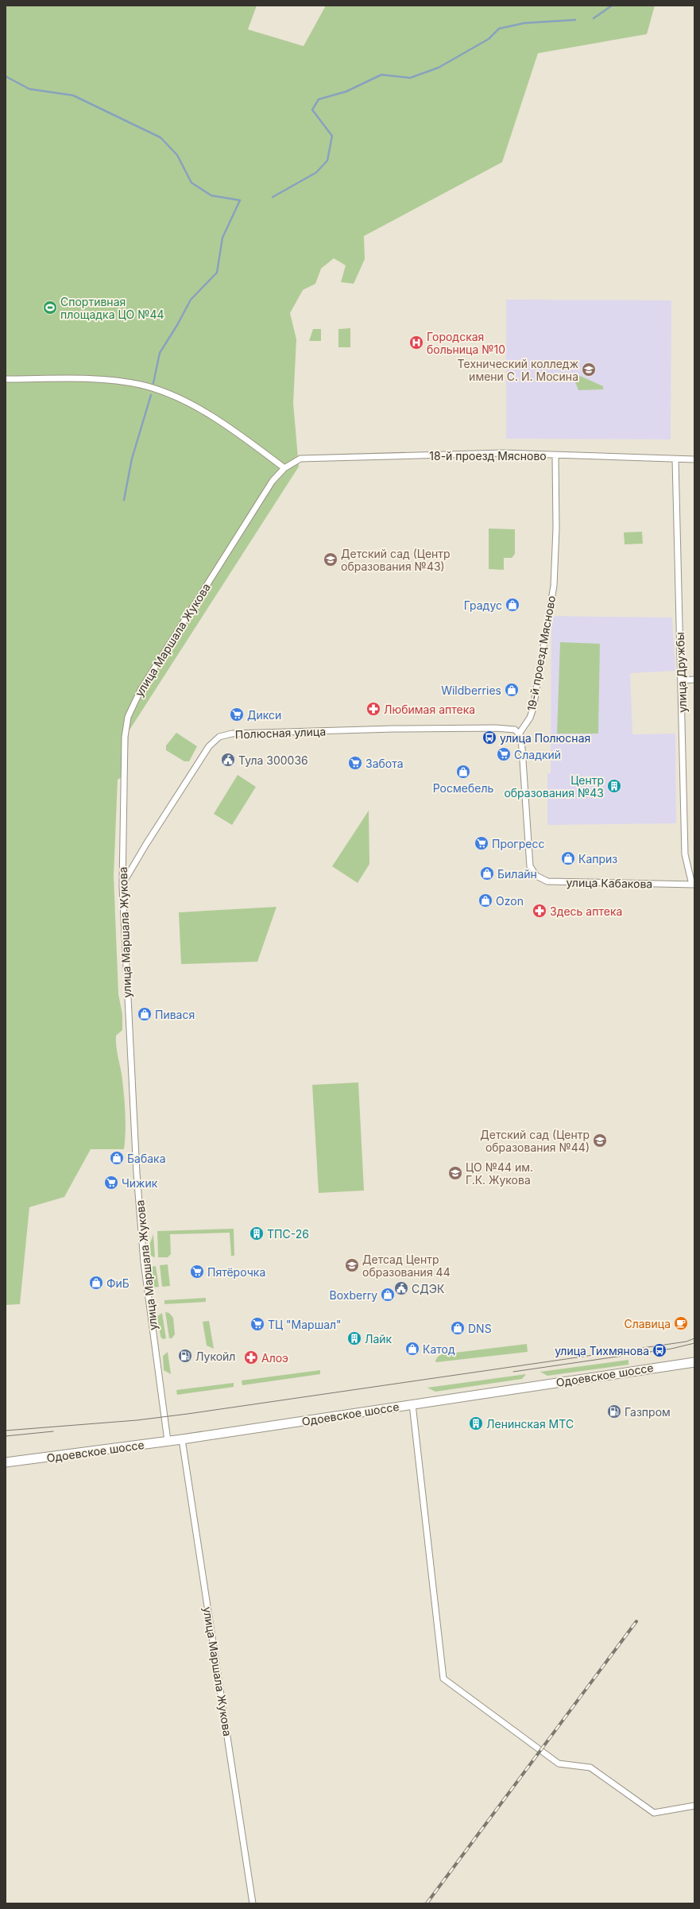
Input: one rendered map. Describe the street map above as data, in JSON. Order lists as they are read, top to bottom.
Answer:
{
  "streets": {
    "main road": ["Одоевское шоссе"],
    "street": [
      "18-й проезд Мясново",
      "улица Маршала Жукова",
      "19-й проезд Мясново",
      "улица Дружбы",
      "Полюсная улица",
      "улица Кабакова"
    ]
  },
  "crossings": [
    ["18-й проезд Мясново", "улица Маршала Жукова"],
    ["18-й проезд Мясново", "19-й проезд Мясново"],
    ["18-й проезд Мясново", "улица Дружбы"],
    ["улица Маршала Жукова", "Полюсная улица"],
    ["улица Маршала Жукова", "Одоевское шоссе"],
    ["19-й проезд Мясново", "Полюсная улица"],
    ["19-й проезд Мясново", "улица Кабакова"],
    ["улица Дружбы", "улица Кабакова"],
    ["Полюсная улица", "улица Кабакова"]
  ],
  "places": {
    "sports": ["Спортивная площадка ЦО №44"],
    "hospital": ["Городская больница №10"],
    "school or university": [
      "Технический колледж имени С. И. Мосина",
      "Детский сад (Центр образования №43)",
      "Детский сад (Центр образования №44)",
      "ЦО №44 им. Г.К. Жукова",
      "Детсад Центр образования 44"
    ],
    "shop": [
      "Градус",
      "Wildberries",
      "Росмебель",
      "Каприз",
      "Билайн",
      "Ozon",
      "Пивася",
      "Бабака",
      "ФиБ",
      "Boxberry",
      "DNS",
      "Катод"
    ],
    "pharmacy": ["Любимая аптека", "Здесь аптека", "Алоэ"],
    "supermarket": [
      "Дикси",
      "Сладкий",
      "Забота",
      "Прогресс",
      "Чижик",
      "Пятёрочка",
      "ТЦ \"Маршал\""
    ],
    "bus stop": ["улица Полюсная", "улица Тихмянова"],
    "public building": ["Тула 300036", "СДЭК"],
    "building": [
      "Центр образования №43",
      "ТПС-26",
      "Лайк",
      "Ленинская МТС"
    ],
    "cafe": ["Славица"],
    "fuel station": ["Лукойл", "Газпром"]
  }
}
